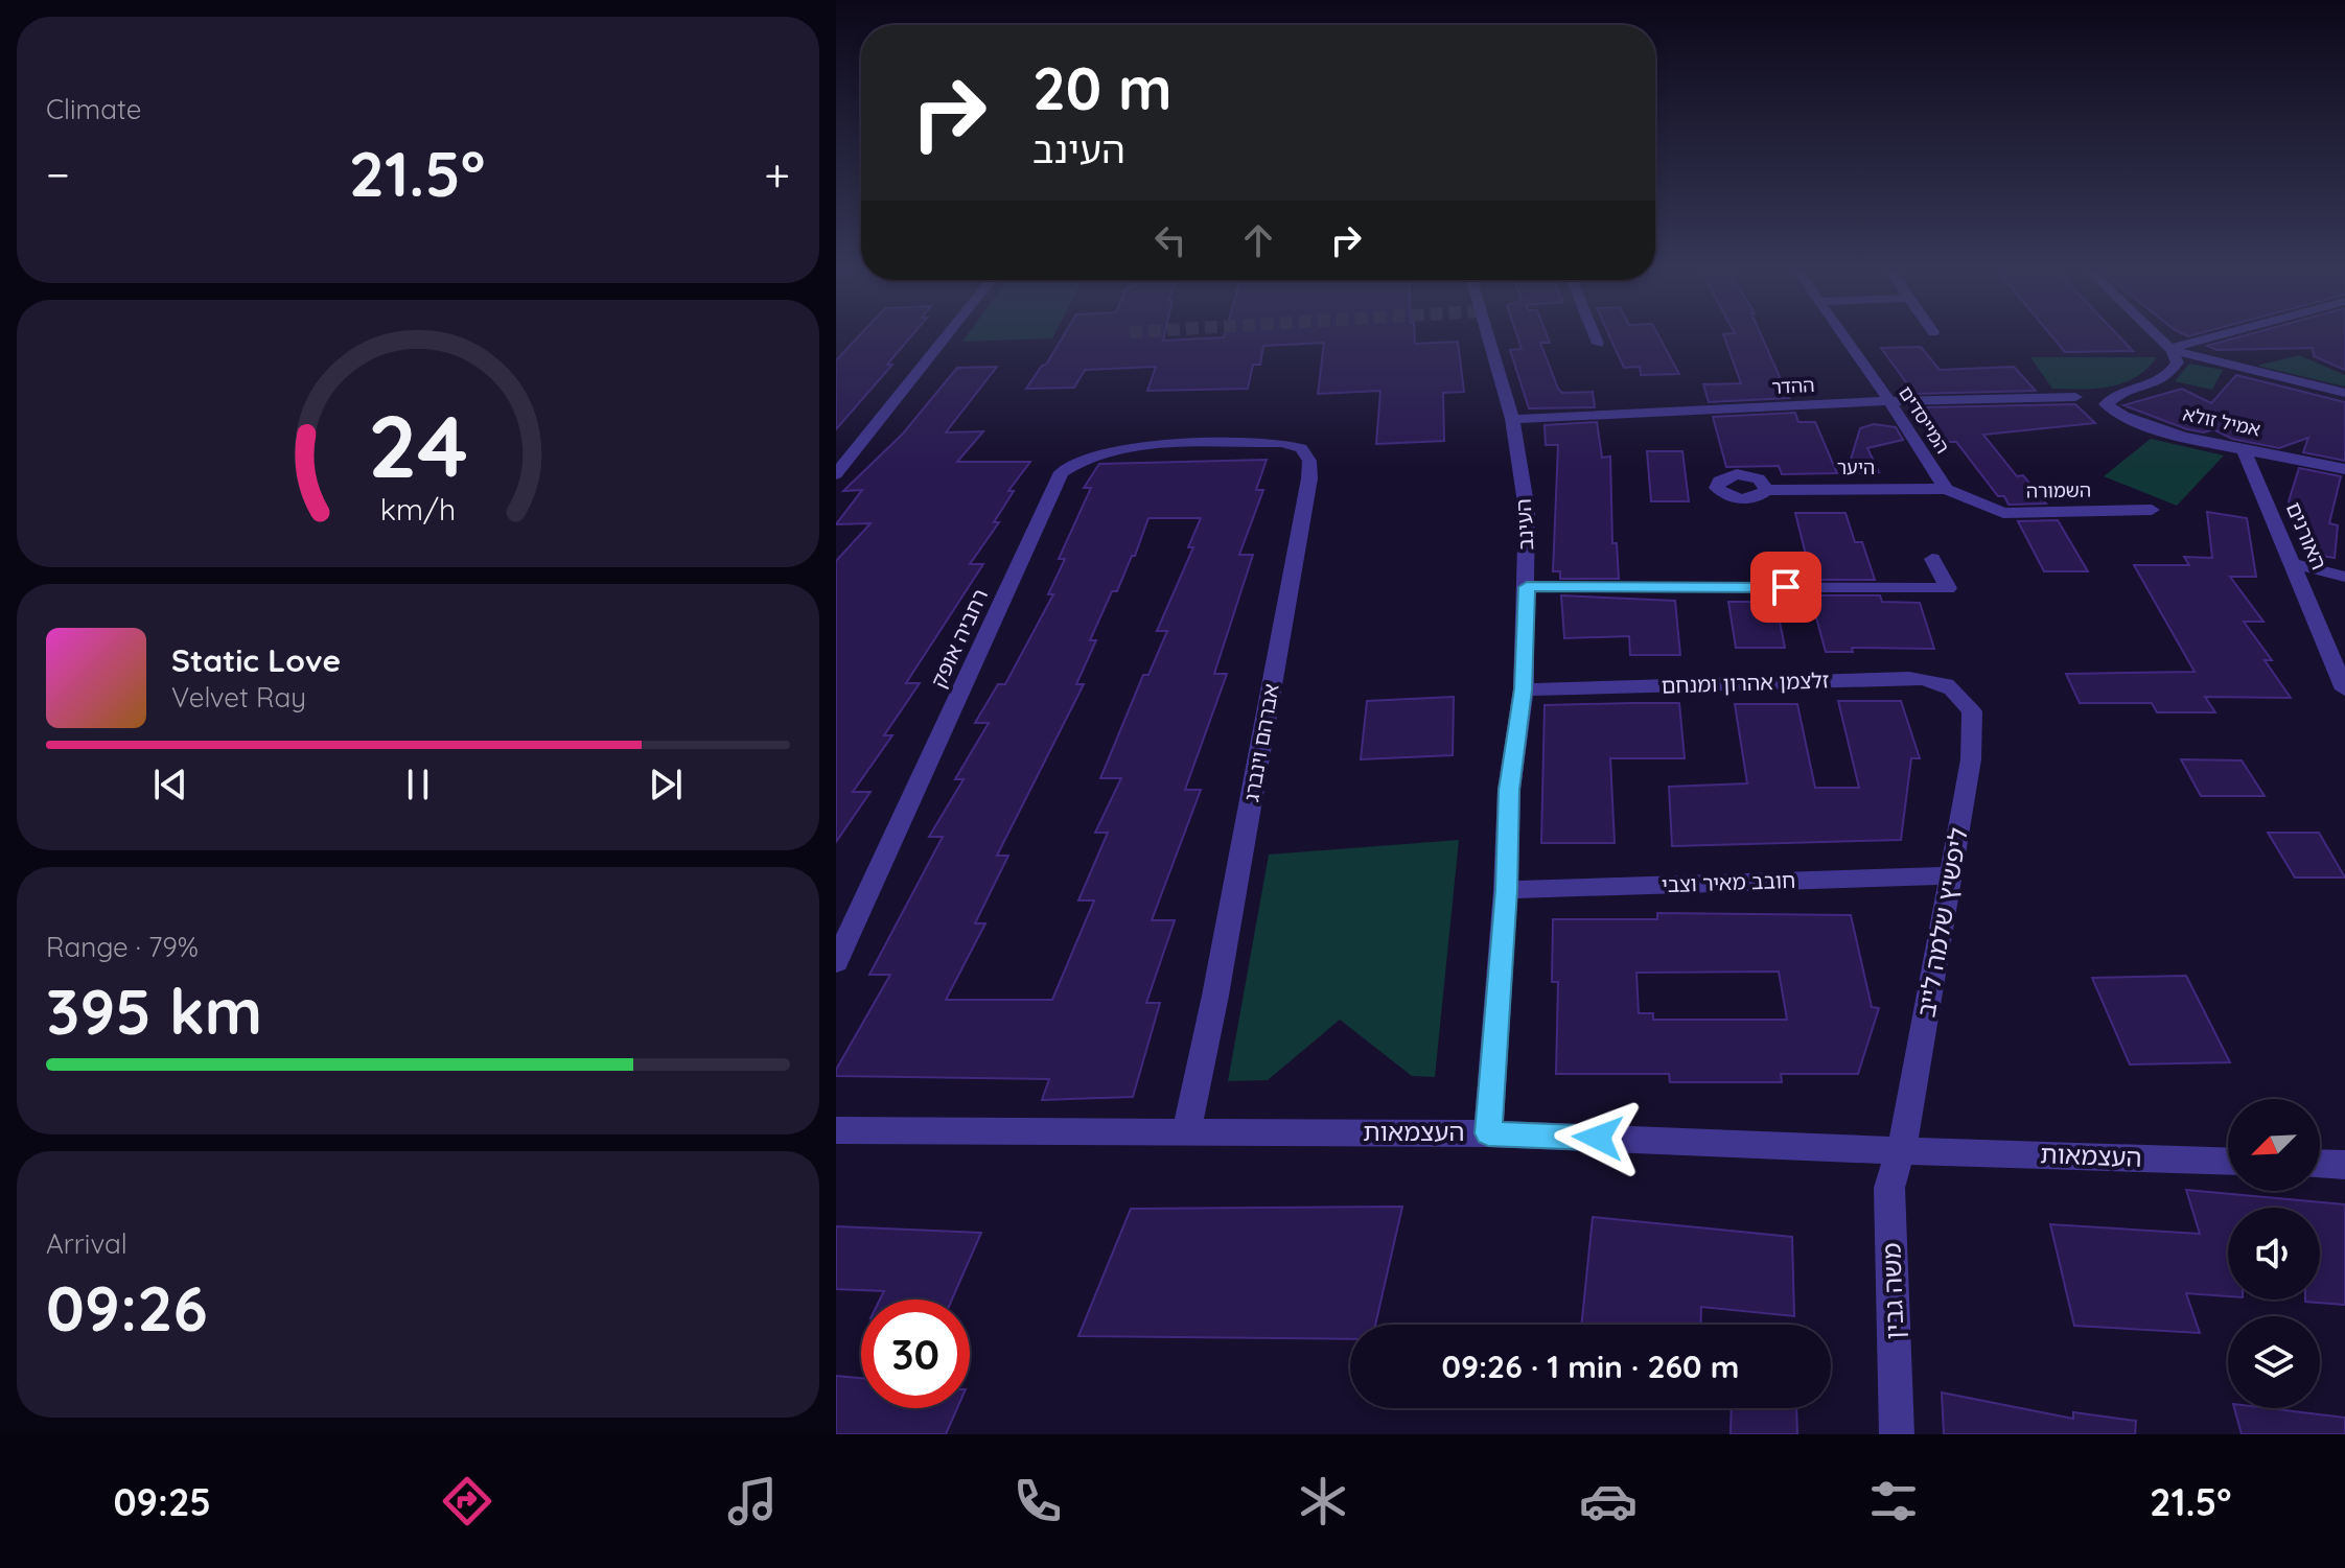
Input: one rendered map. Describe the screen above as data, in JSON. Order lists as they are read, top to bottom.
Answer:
{
  "streets": {
    "street": [
      "ההדר",
      "המייסדים",
      "אמיל זולא",
      "היער",
      "השמורה",
      "העינב",
      "האורנים",
      "רחביה אופק",
      "זלצמן אהרון ומנחם",
      "אברהם וינברג",
      "חובב מאיר וצבי",
      "ליפשיץ שלמה לייב",
      "העצמאות",
      "משה גבין"
    ]
  },
  "crossings": [
    ["ההדר", "המייסדים"],
    ["ההדר", "העינב"],
    ["המייסדים", "היער"],
    ["המייסדים", "השמורה"],
    ["אמיל זולא", "האורנים"],
    ["היער", "השמורה"],
    ["העינב", "זלצמן אהרון ומנחם"],
    ["העינב", "חובב מאיר וצבי"],
    ["העינב", "העצמאות"],
    ["רחביה אופק", "אברהם וינברג"],
    ["זלצמן אהרון ומנחם", "ליפשיץ שלמה לייב"],
    ["אברהם וינברג", "העצמאות"],
    ["חובב מאיר וצבי", "ליפשיץ שלמה לייב"],
    ["ליפשיץ שלמה לייב", "העצמאות"],
    ["ליפשיץ שלמה לייב", "משה גבין"],
    ["העצמאות", "משה גבין"]
  ],
  "north": "bottom left",
  "page": {
    "tile": [
      "Climate",
      ["Range · 79%", "395 km"],
      ["Arrival", "09:26"]
    ],
    "turn": ["20 m", "העינב"],
    "heat": ["−", "21.5°", "+"],
    "song": ["Static Love", "Velvet Ray"],
    "limit": "30",
    "trip": "09:26 · 1 min · 260 m",
    "tabs": ["09:25", "21.5°"],
    "gauge": ["24", "km/h"]
  }
}
